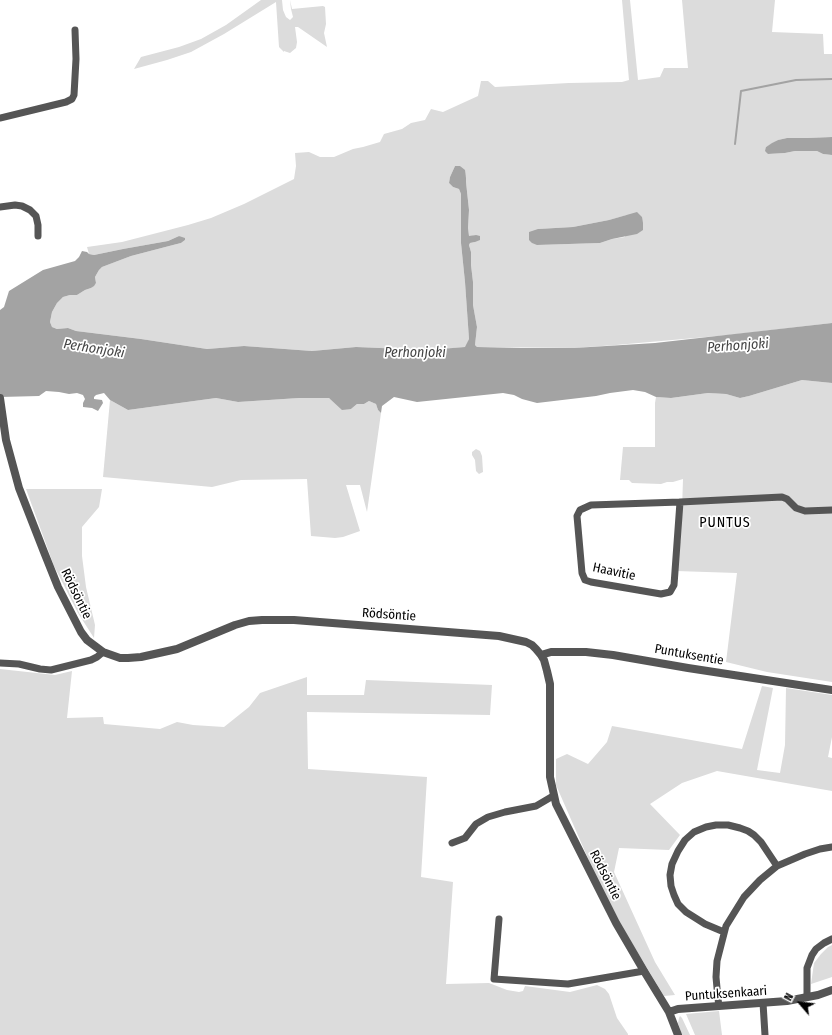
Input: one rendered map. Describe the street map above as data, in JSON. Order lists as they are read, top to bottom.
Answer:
{
  "streets": {
    "street": [
      "Haavitie",
      "Rödsöntie",
      "Puntuksentie",
      "Puntuksenkaari"
    ]
  },
  "crossings": [
    ["Rödsöntie", "Puntuksentie"],
    ["Rödsöntie", "Puntuksenkaari"]
  ],
  "districts": ["PUNTUS"],
  "water": ["Perhonjoki"],
  "north": "top left"
}
